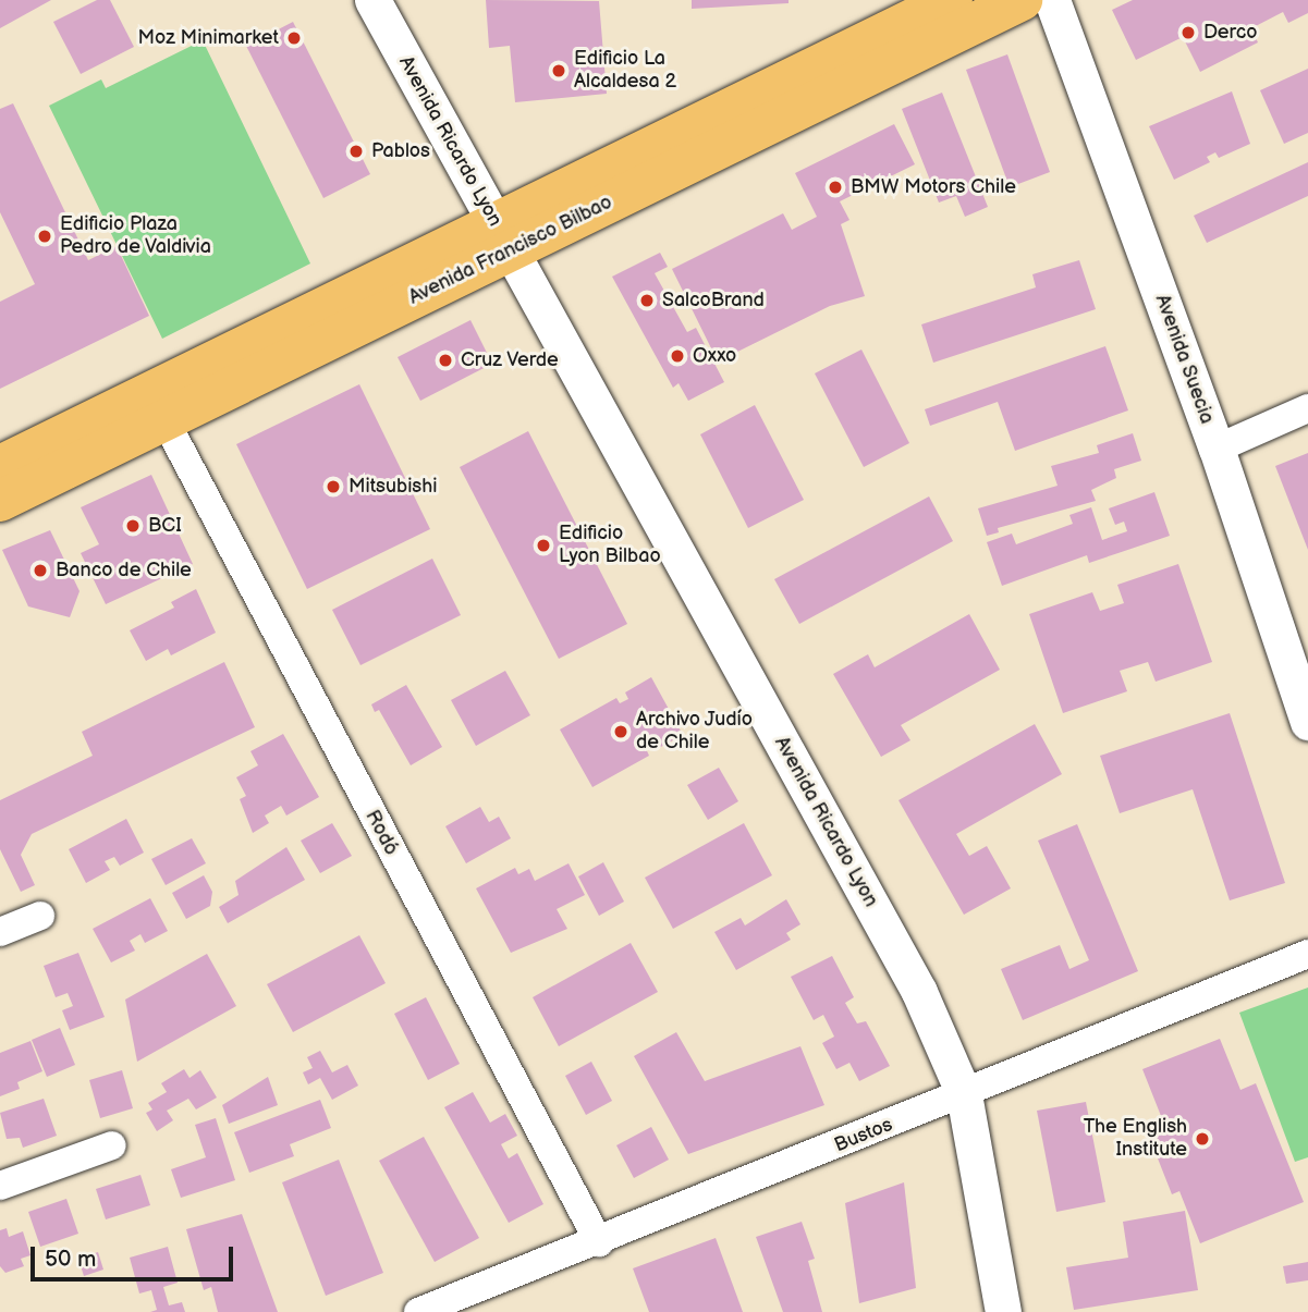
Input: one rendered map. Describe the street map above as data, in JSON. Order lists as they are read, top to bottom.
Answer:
{
  "streets": {
    "main road": ["Avenida Francisco Bilbao"],
    "street": [
      "Avenida Ricardo Lyon",
      "Avenida Suecia",
      "Rodó",
      "Bustos"
    ]
  },
  "crossings": [
    ["Avenida Ricardo Lyon", "Avenida Francisco Bilbao"],
    ["Avenida Ricardo Lyon", "Bustos"],
    ["Avenida Francisco Bilbao", "Rodó"],
    ["Rodó", "Bustos"]
  ],
  "places": [
    "Derco",
    "Moz Minimarket",
    "Edificio La Alcaldesa 2",
    "Pablos",
    "BMW Motors Chile",
    "Edificio Plaza Pedro de Valdivia",
    "SalcoBrand",
    "Oxxo",
    "Cruz Verde",
    "Mitsubishi",
    "BCI",
    "Edificio Lyon Bilbao",
    "Banco de Chile",
    "Archivo Judío de Chile",
    "The English Institute"
  ],
  "scale_bar": "50 m"
}
